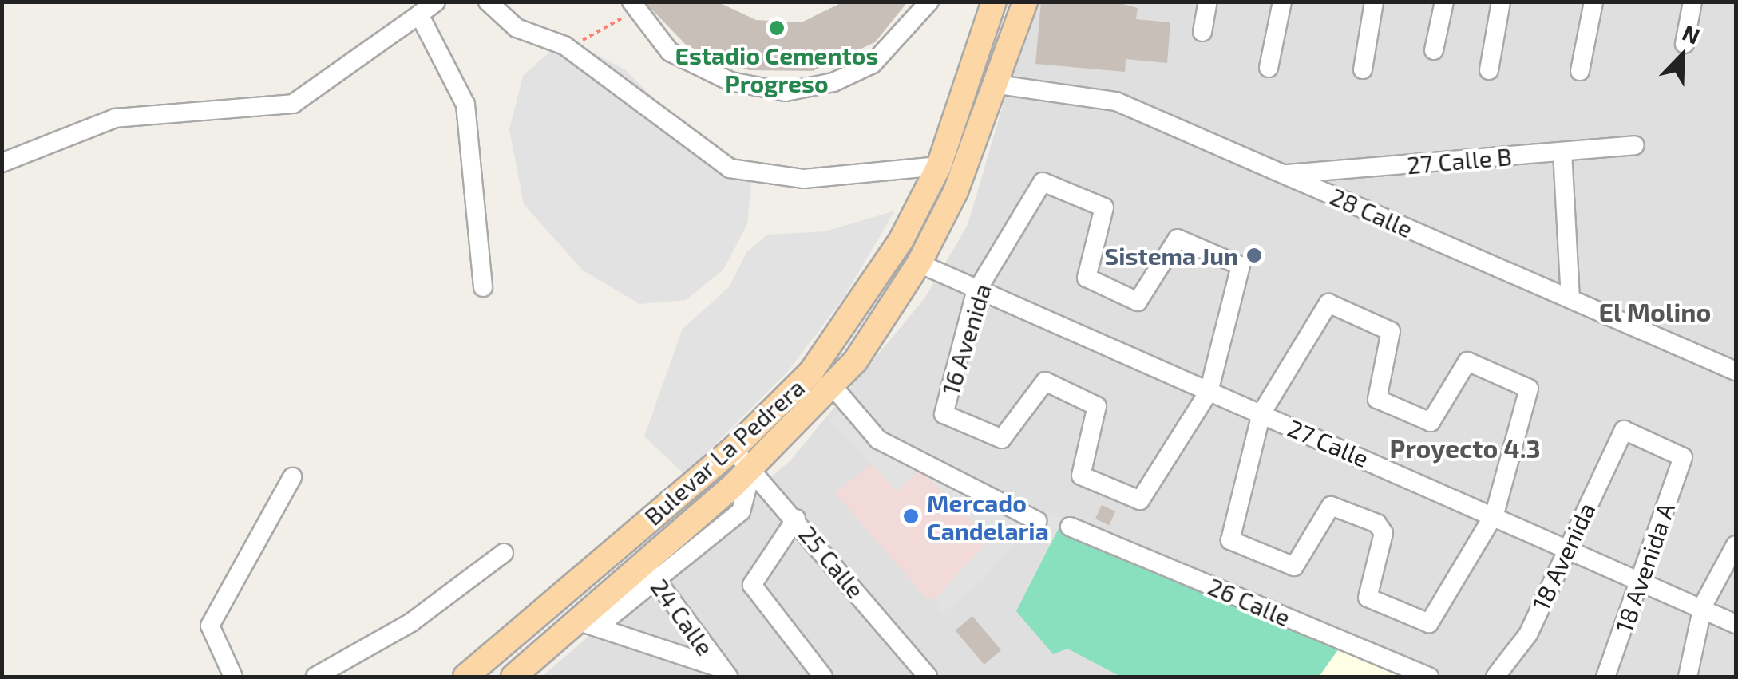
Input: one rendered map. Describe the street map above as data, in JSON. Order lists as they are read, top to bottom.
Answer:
{
  "streets": {
    "main road": ["Bulevar La Pedrera"],
    "street": [
      "27 Calle B",
      "28 Calle",
      "16 Avenida",
      "27 Calle",
      "18 Avenida",
      "25 Calle",
      "18 Avenida A",
      "26 Calle",
      "24 Calle"
    ]
  },
  "crossings": [
    ["27 Calle B", "28 Calle"],
    ["28 Calle", "Bulevar La Pedrera"],
    ["16 Avenida", "27 Calle"],
    ["27 Calle", "Bulevar La Pedrera"],
    ["27 Calle", "18 Avenida"],
    ["27 Calle", "18 Avenida A"],
    ["Bulevar La Pedrera", "25 Calle"],
    ["Bulevar La Pedrera", "24 Calle"],
    ["18 Avenida", "18 Avenida A"]
  ],
  "districts": ["El Molino", "Proyecto 4.3"],
  "places": ["Estadio Cementos Progreso", "Sistema Jun", "Mercado Candelaria"],
  "north": "top right"
}
